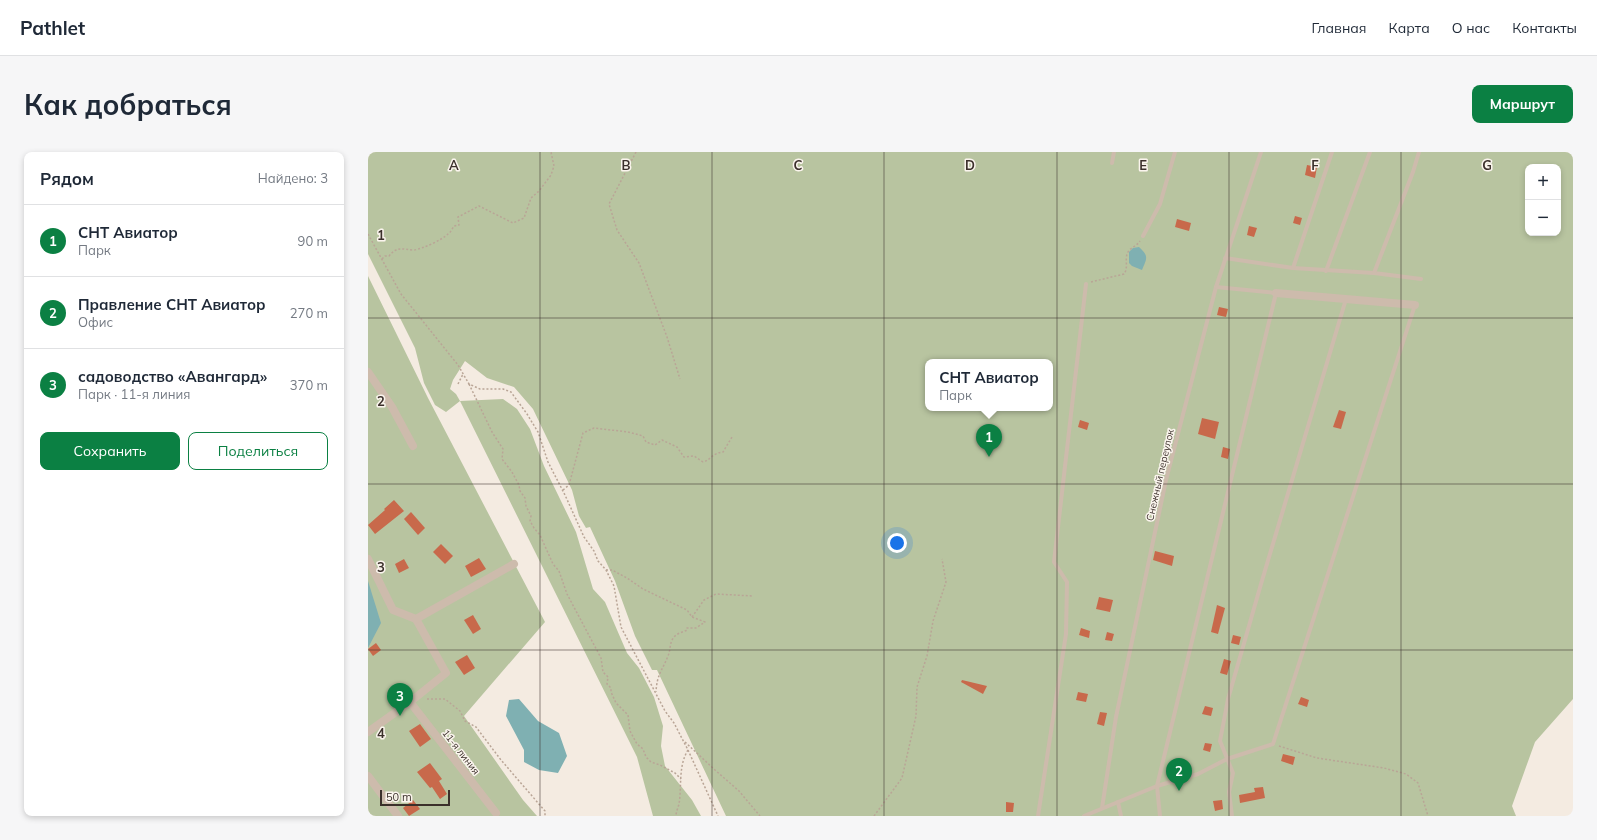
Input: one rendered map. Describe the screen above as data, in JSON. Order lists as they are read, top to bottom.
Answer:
{
  "streets": {
    "street": ["11-я линия"],
    "lane": ["Снежный переулок"]
  },
  "scale_bar": "50 m",
  "page": {
    "header": "Pathlet",
    "nav": [
      "Главная",
      "Карта",
      "О нас",
      "Контакты"
    ],
    "buttons": [
      "Маршрут",
      ["Сохранить", "Поделиться"]
    ],
    "title": "Как добраться",
    "heading": ["Рядом", "Найдено: 3"],
    "map_buttons": ["+", "−"],
    "list": [
      {
        "mark": "1",
        "name": "СНТ Авиатор",
        "note": "Парк",
        "value": "90 m"
      },
      {
        "mark": "2",
        "name": "Правление СНТ Авиатор",
        "note": "Офис",
        "value": "270 m"
      },
      {
        "mark": "3",
        "name": "садоводство «Авангард»",
        "note": "Парк · 11-я линия",
        "value": "370 m"
      }
    ],
    "popup": ["СНТ Авиатор", "Парк"],
    "pins": ["1", "3", "2"],
    "scale": "50 m"
  },
  "grid": {
    "columns": [
      "A",
      "B",
      "C",
      "D",
      "E",
      "F",
      "G"
    ],
    "rows": [
      "1",
      "2",
      "3",
      "4"
    ]
  }
}
